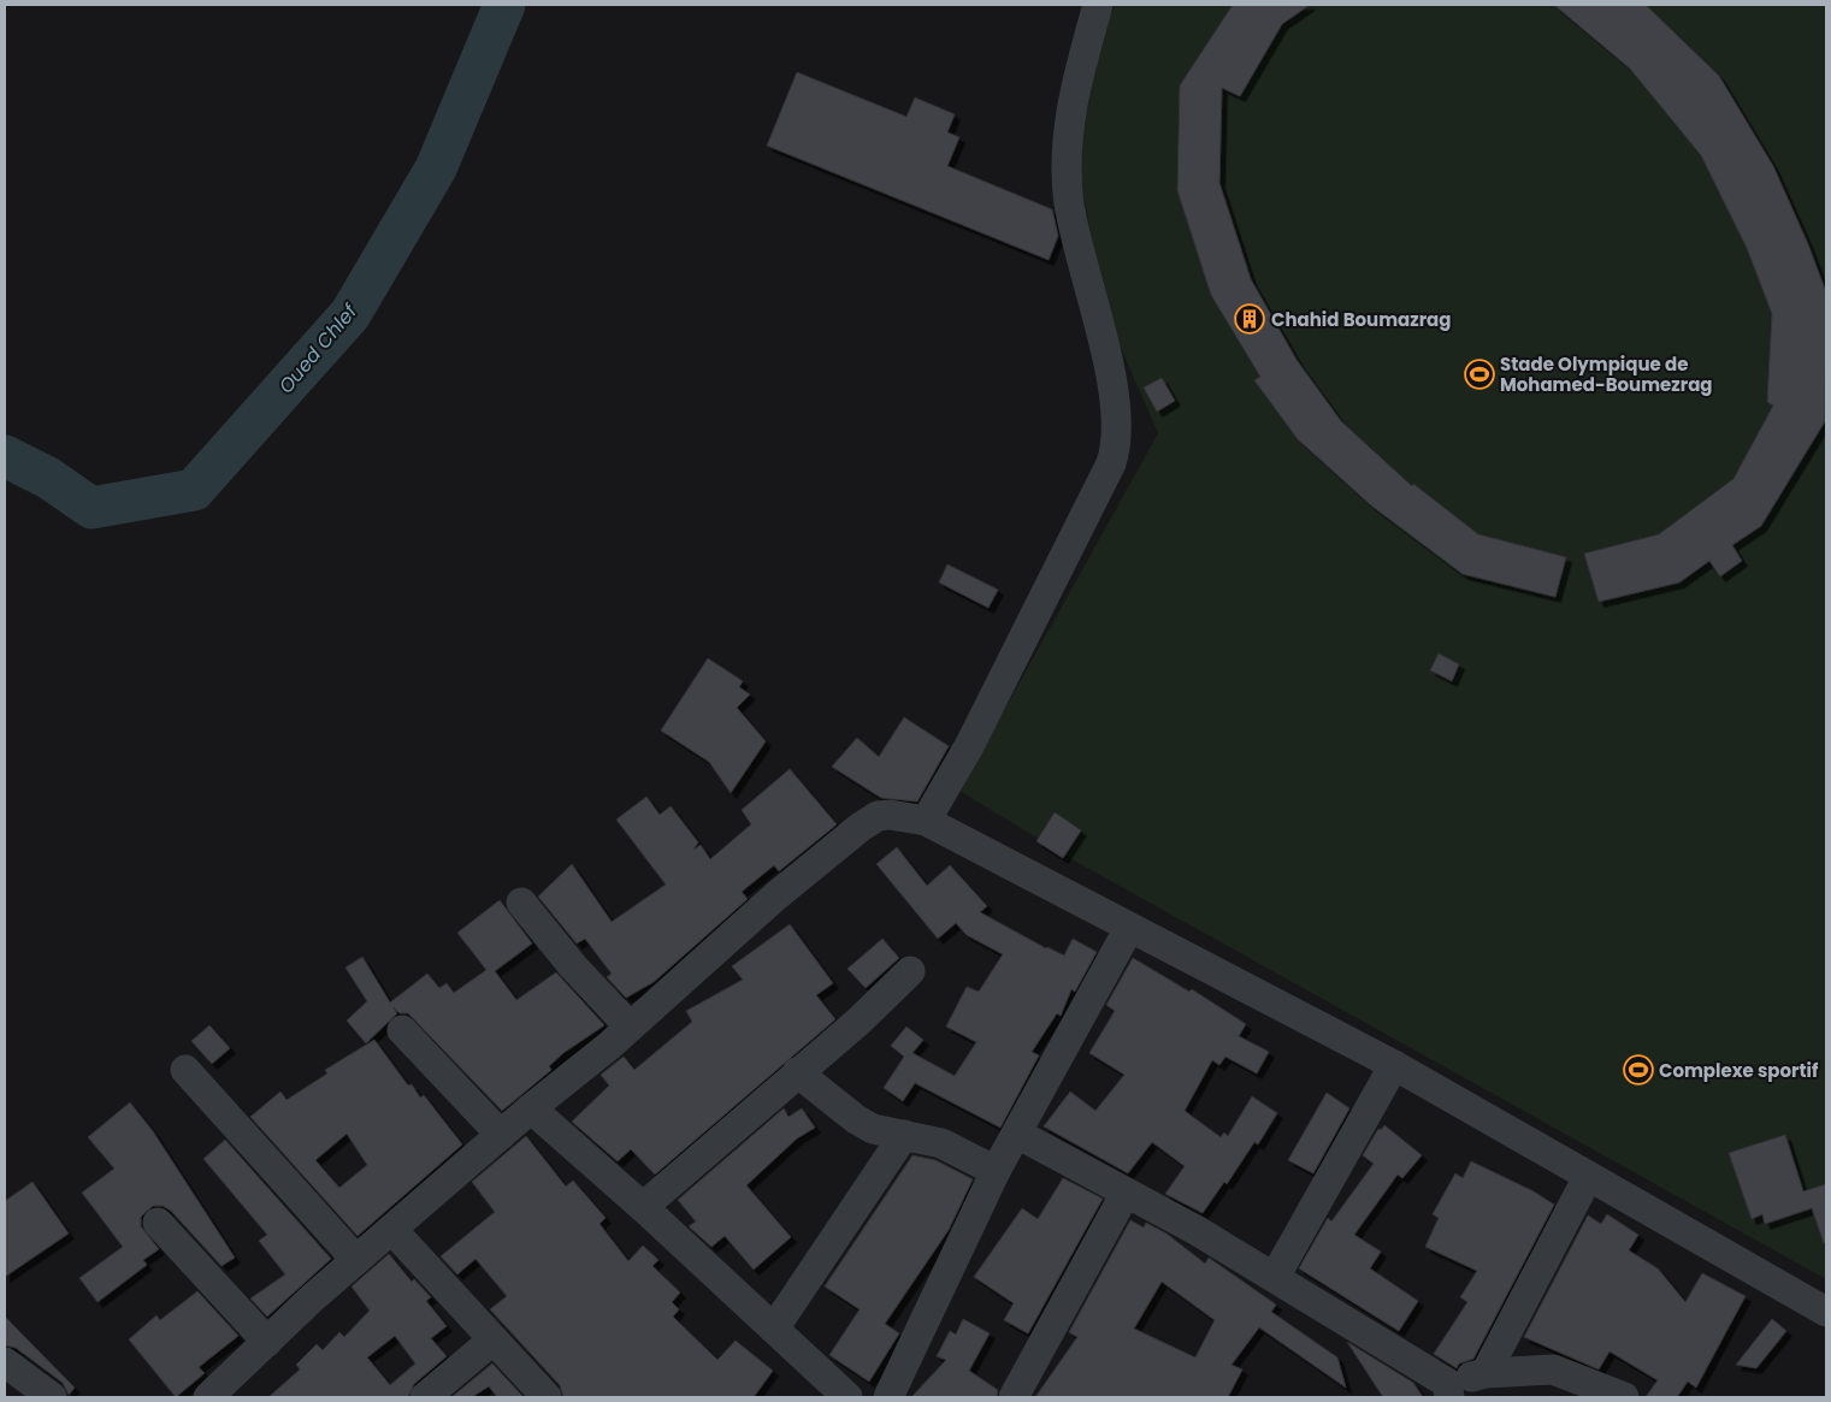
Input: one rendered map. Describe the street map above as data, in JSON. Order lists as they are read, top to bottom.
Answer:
{
  "water": ["Oued Chlef"],
  "places": {
    "building": ["Chahid Boumazrag"],
    "sports": ["Stade Olympique de Mohamed-Boumezrag", "Complexe sportif"]
  }
}
